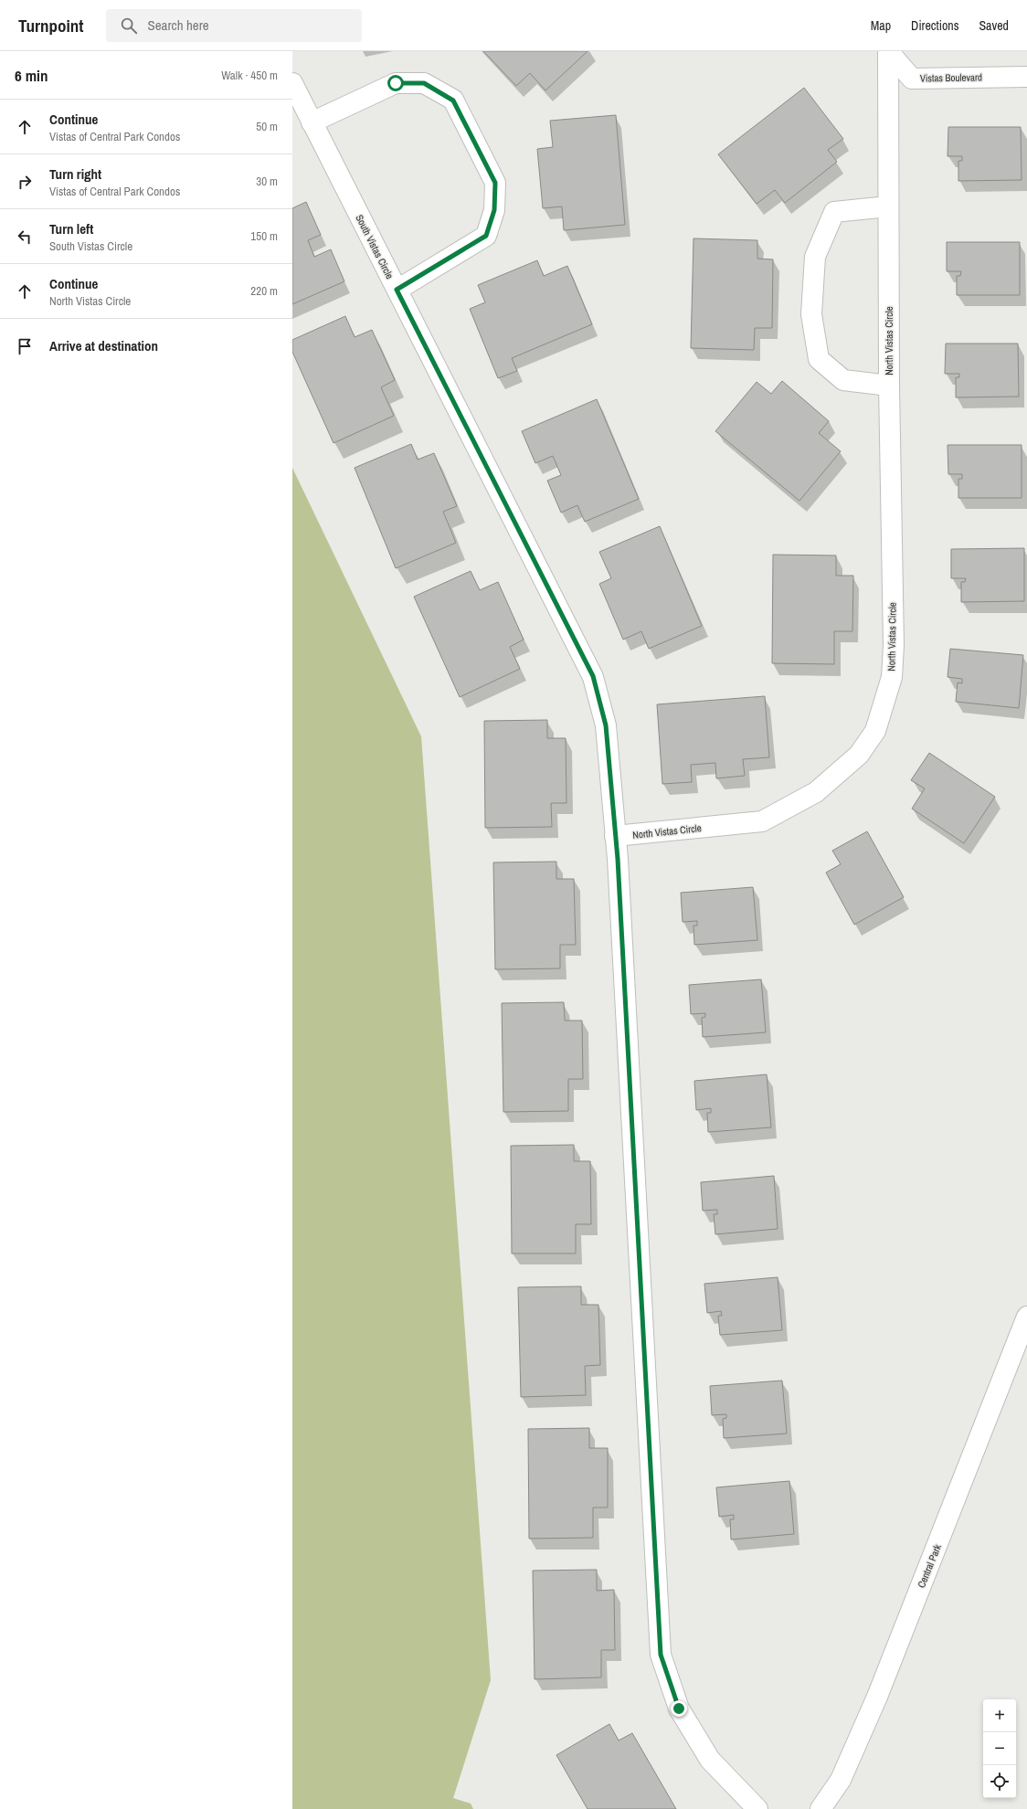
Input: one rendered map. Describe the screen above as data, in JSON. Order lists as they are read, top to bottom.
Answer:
{
  "streets": {
    "street": [
      "Vistas Boulevard",
      "South Vistas Circle",
      "North Vistas Circle",
      "Central Park"
    ]
  },
  "crossings": [
    ["Vistas Boulevard", "North Vistas Circle"],
    ["South Vistas Circle", "North Vistas Circle"]
  ],
  "page": {
    "header": "Turnpoint",
    "search": "Search here",
    "nav": ["Map", "Directions", "Saved"],
    "heading": ["6 min", "Walk · 450 m"],
    "list": [
      ["Continue", "Vistas of Central Park Condos", "50 m"],
      ["Turn right", "Vistas of Central Park Condos", "30 m"],
      ["Turn left", "South Vistas Circle", "150 m"],
      ["Continue", "North Vistas Circle", "220 m"],
      "Arrive at destination"
    ],
    "map_buttons": ["+", "−"]
  }
}
